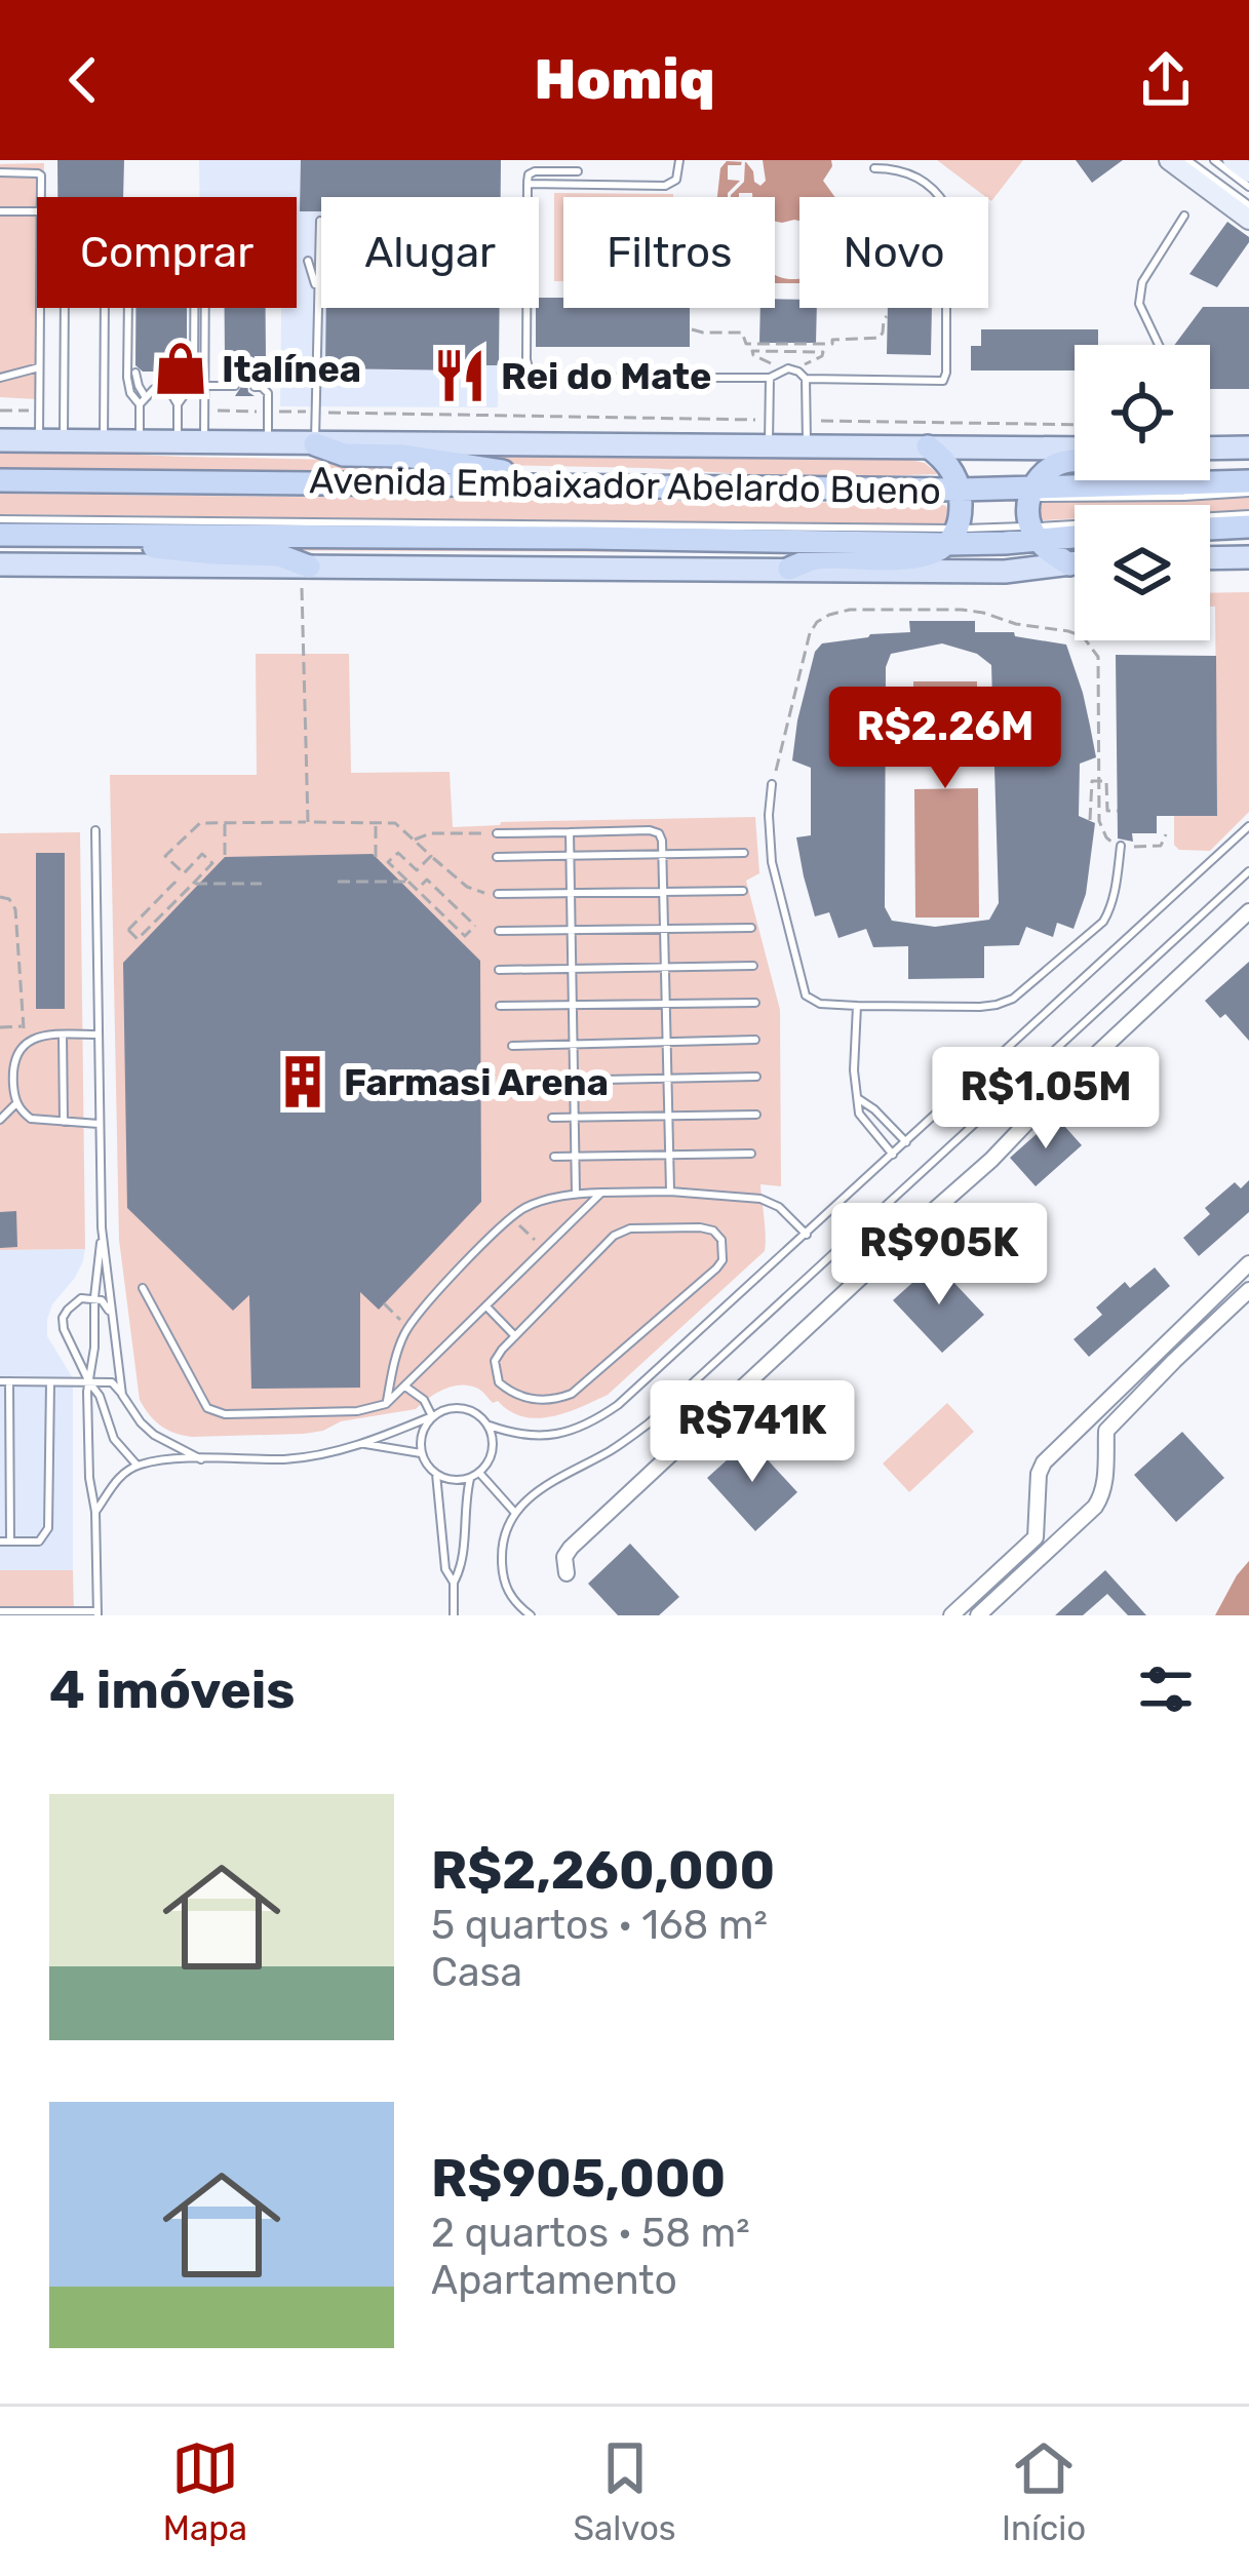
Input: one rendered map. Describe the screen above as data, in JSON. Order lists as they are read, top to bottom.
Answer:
{
  "streets": {
    "highway": ["Avenida Embaixador Abelardo Bueno"]
  },
  "places": {
    "shop": ["Italínea"],
    "restaurant": ["Rei do Mate"],
    "building": ["Farmasi Arena"]
  },
  "page": {
    "header": "Homiq",
    "chip": [
      "Comprar",
      "Alugar",
      "Filtros",
      "Novo"
    ],
    "price": [
      "R$2.26M",
      "R$1.05M",
      "R$905K",
      "R$741K"
    ],
    "heading": "4 imóveis",
    "list": [
      {
        "name": "R$2,260,000",
        "note": "5 quartos · 168 m² · Casa"
      },
      {
        "name": "R$905,000",
        "note": "2 quartos · 58 m² · Apartamento"
      }
    ],
    "tabs": ["Mapa", "Salvos", "Início"]
  }
}
